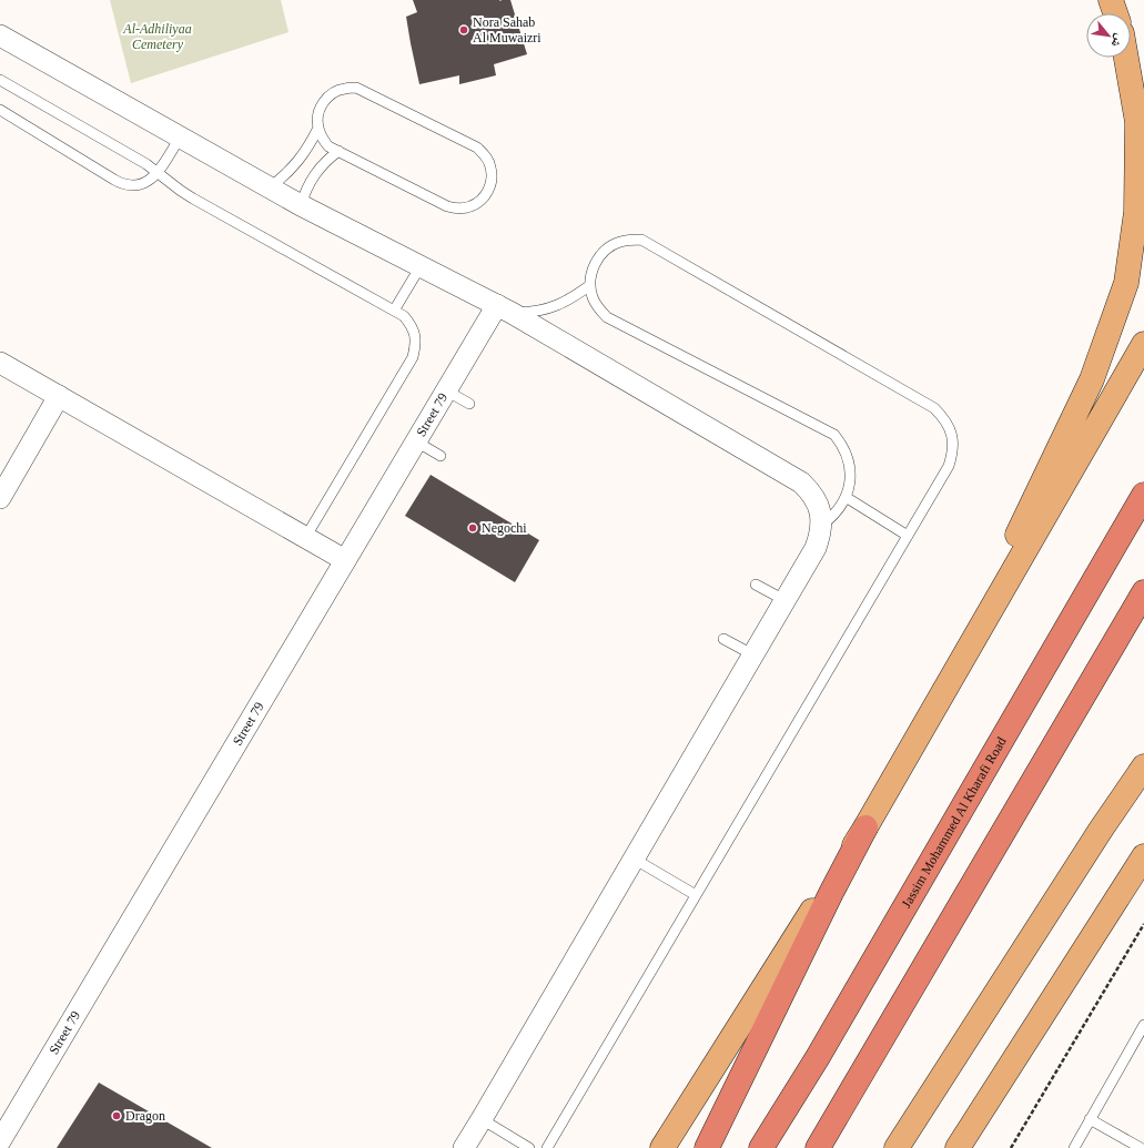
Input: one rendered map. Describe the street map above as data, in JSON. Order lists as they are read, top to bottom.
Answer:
{
  "streets": {
    "highway": ["Jassim Mohammed Al Kharafi Road"],
    "street": ["Street 79"]
  },
  "parks": ["Al-Adhiliyaa Cemetery"],
  "places": ["Nora Sahab Al Muwaizri", "Negochi", "Dragon"],
  "north": "bottom right"
}
